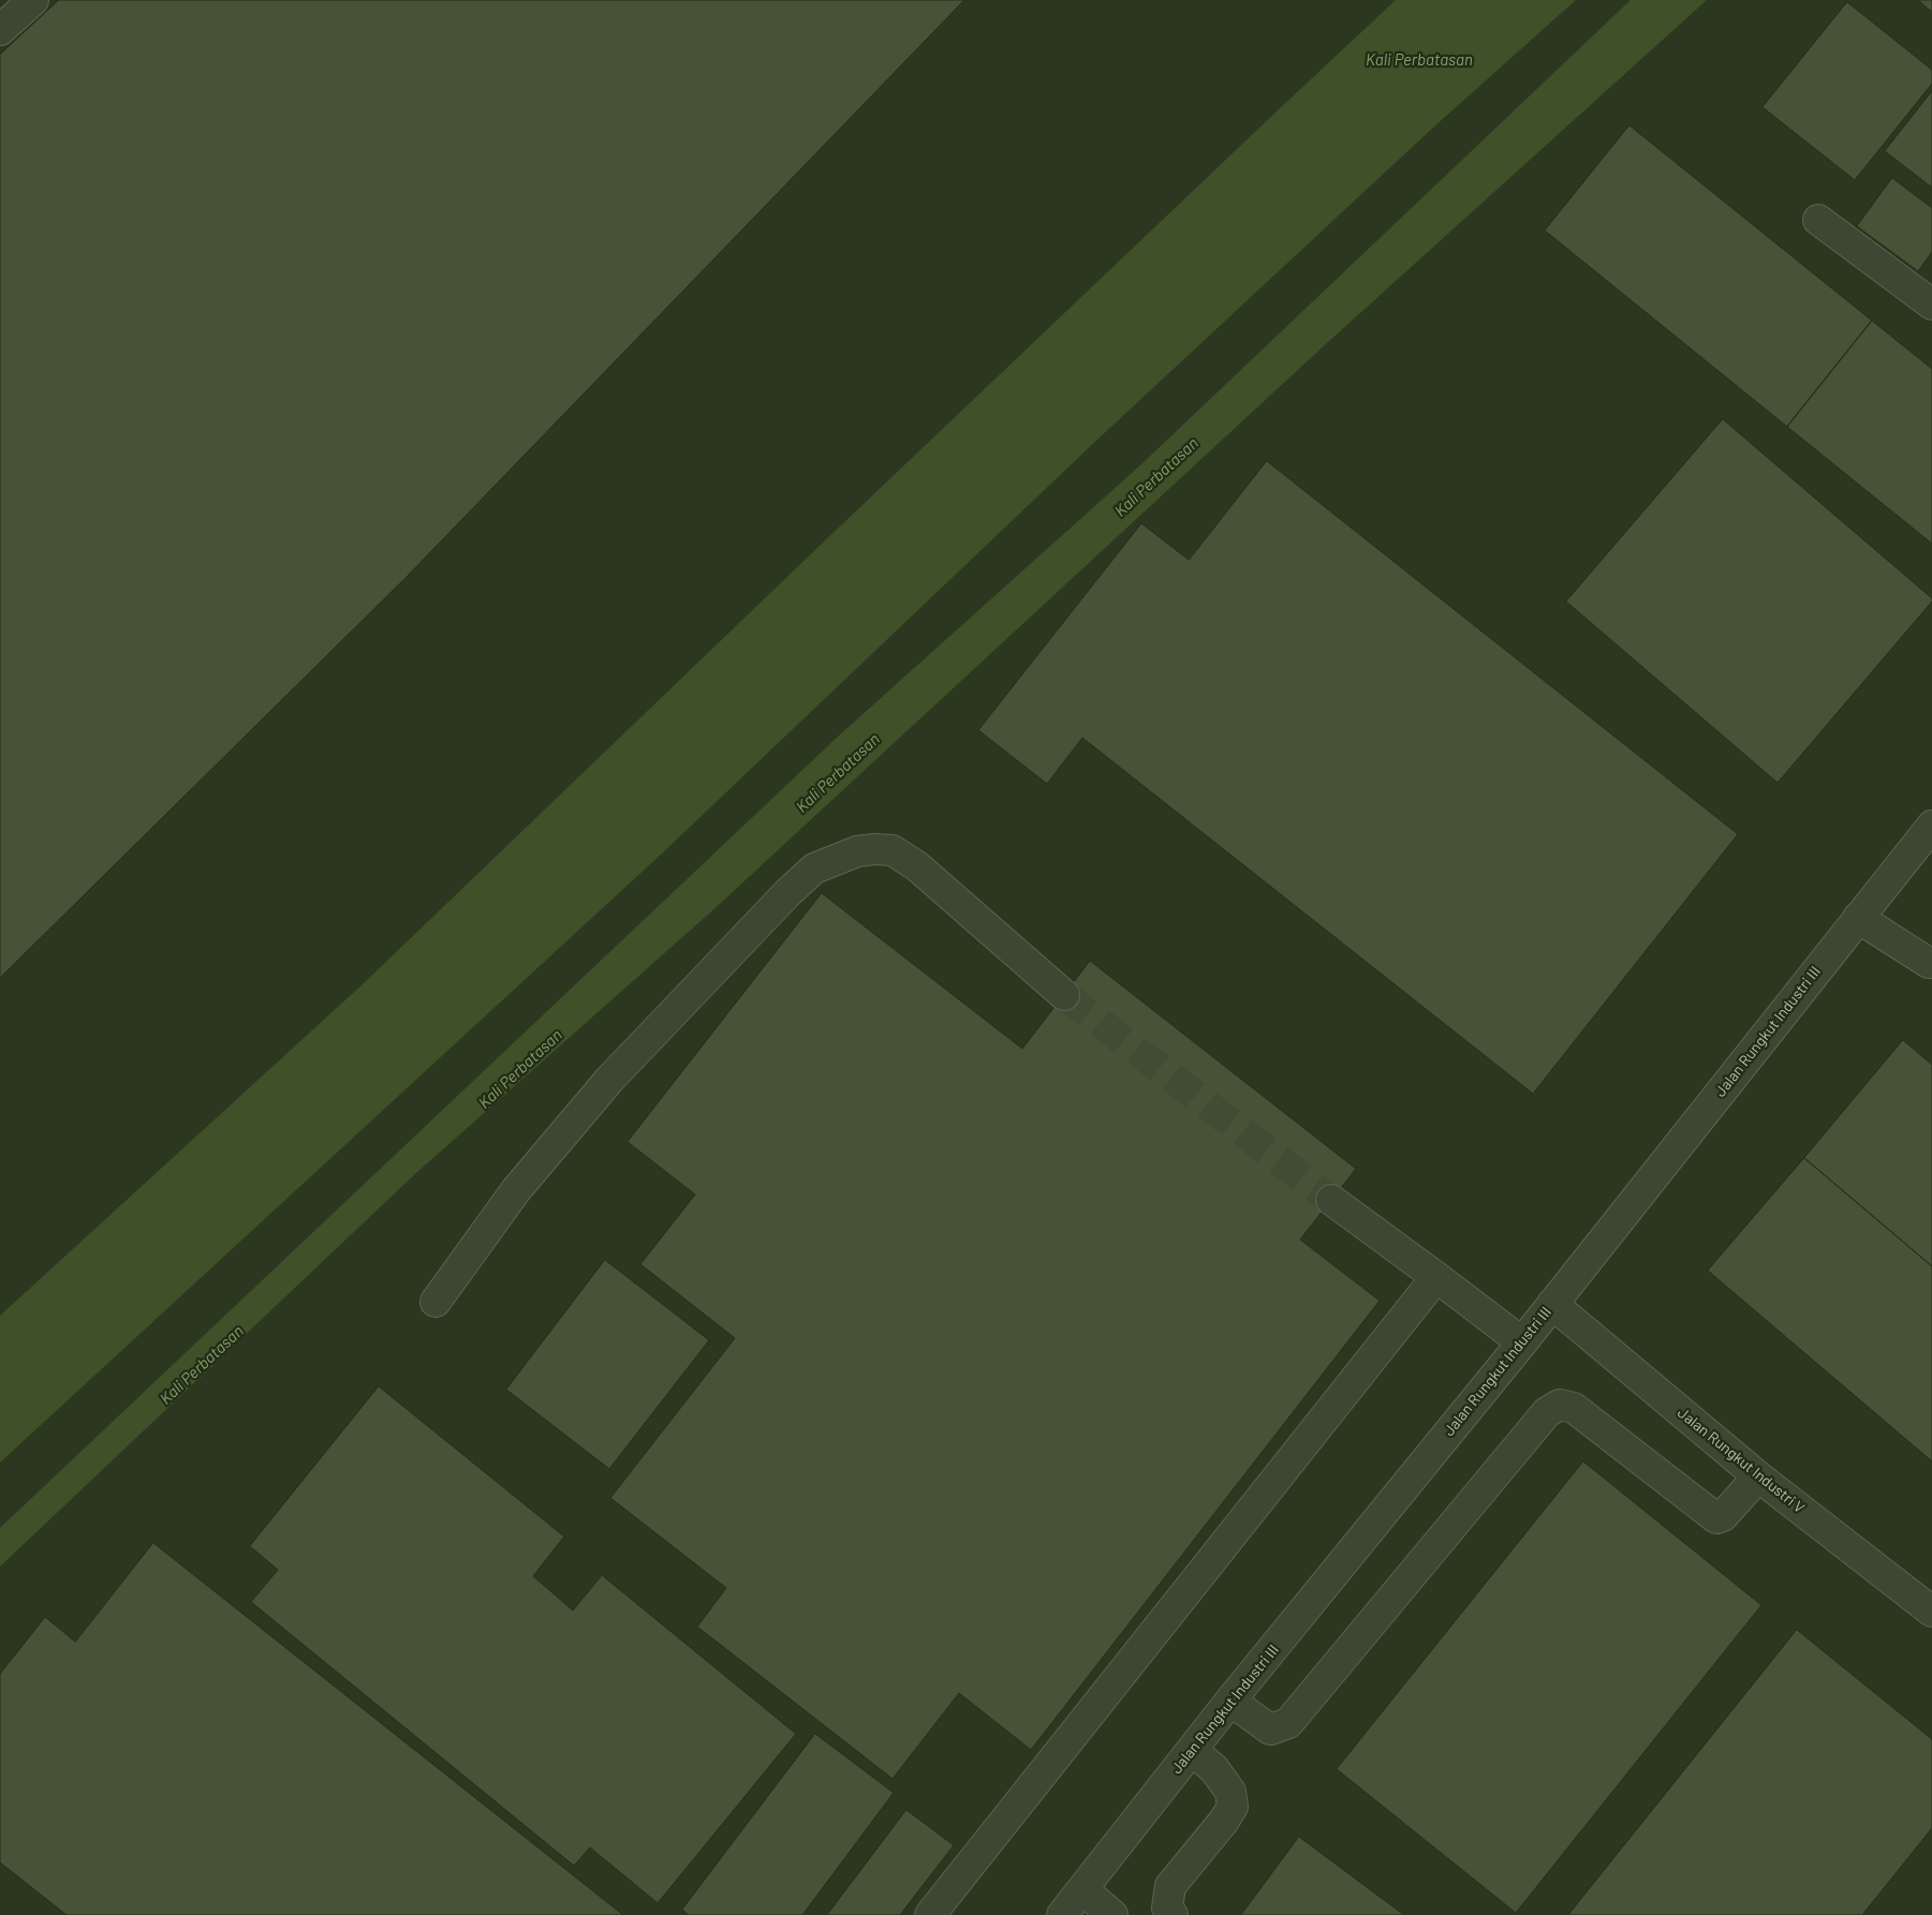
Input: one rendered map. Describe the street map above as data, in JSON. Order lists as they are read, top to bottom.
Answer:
{
  "streets": {
    "street": ["Jalan Rungkut Industri III", "Jalan Rungkut Industri V"]
  },
  "crossings": [
    ["Jalan Rungkut Industri III", "Jalan Rungkut Industri V"]
  ],
  "water": ["Kali Perbatasan"]
}
